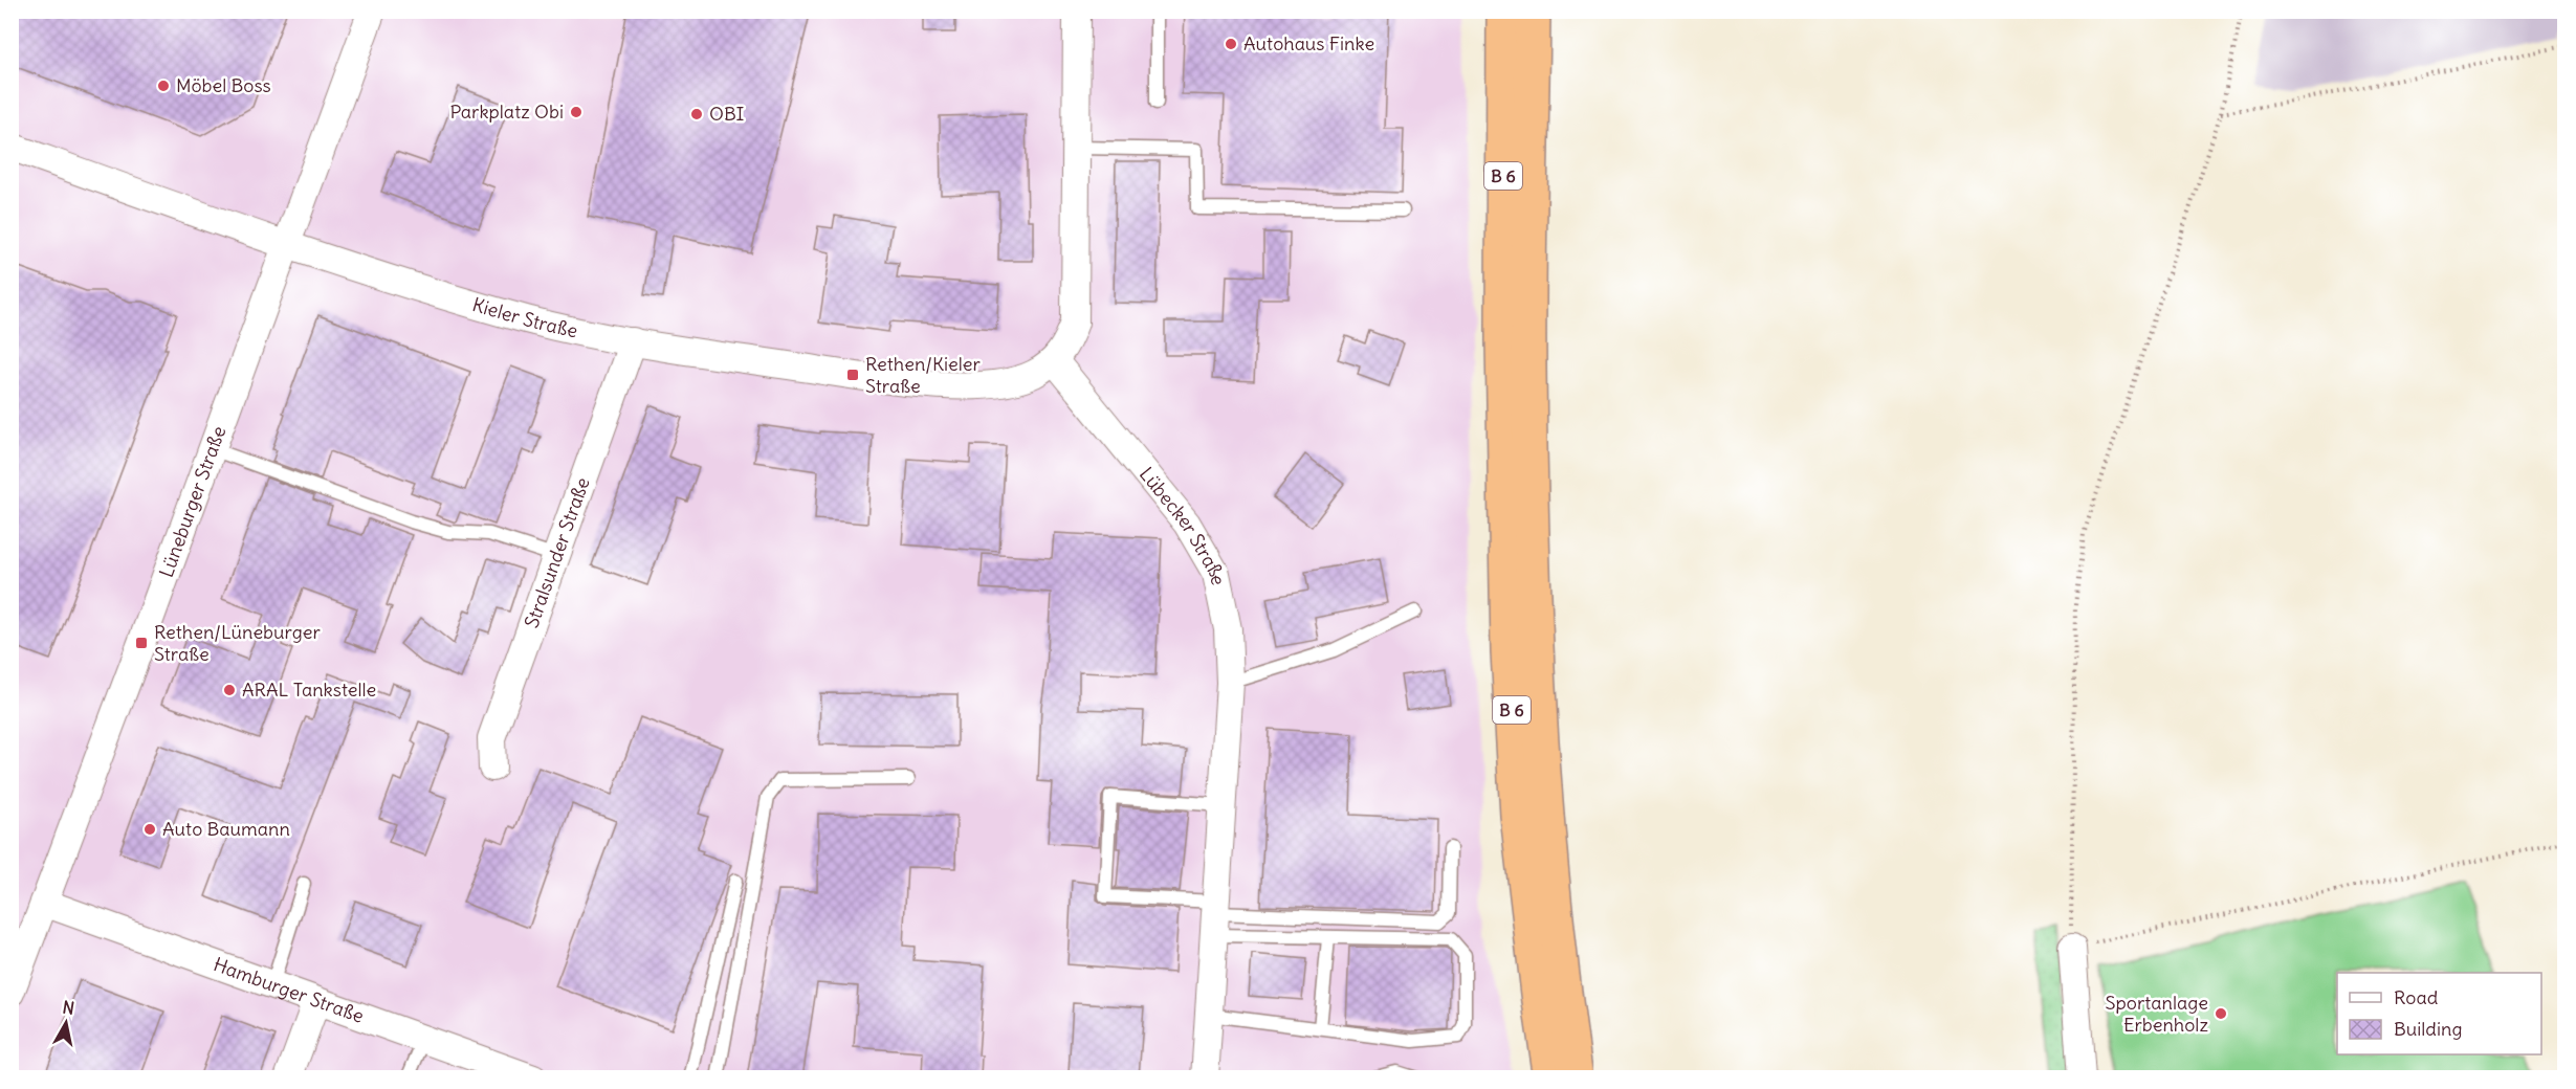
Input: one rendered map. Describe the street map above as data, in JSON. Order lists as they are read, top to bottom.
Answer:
{
  "streets": {
    "highway": ["B 6"],
    "street": [
      "Kieler Straße",
      "Lüneburger Straße",
      "Lübecker Straße",
      "Stralsunder Straße",
      "Hamburger Straße"
    ]
  },
  "crossings": [
    ["Kieler Straße", "Lüneburger Straße"],
    ["Kieler Straße", "Lübecker Straße"],
    ["Kieler Straße", "Stralsunder Straße"],
    ["Lüneburger Straße", "Hamburger Straße"]
  ],
  "places": {
    "other": [
      "Autohaus Finke",
      "Möbel Boss",
      "Parkplatz Obi",
      "OBI",
      "ARAL Tankstelle",
      "Auto Baumann",
      "Sportanlage Erbenholz"
    ],
    "transit": ["Rethen/Kieler Straße", "Rethen/Lüneburger Straße"]
  },
  "legend": ["Road", "Building"],
  "north": "top"
}
